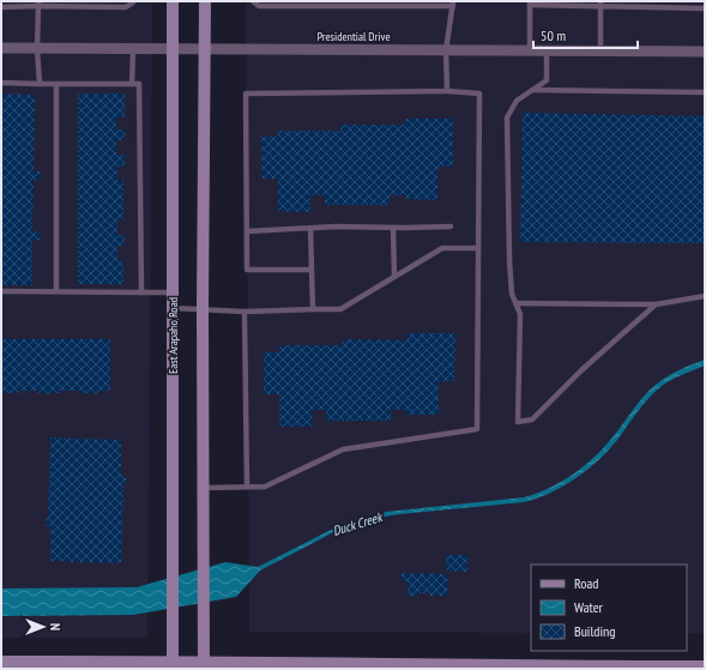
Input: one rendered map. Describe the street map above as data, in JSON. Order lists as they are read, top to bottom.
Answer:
{
  "streets": {
    "main road": ["East Arapaho Road"],
    "street": ["Presidential Drive"]
  },
  "crossings": [
    ["Presidential Drive", "East Arapaho Road"]
  ],
  "water": ["Duck Creek"],
  "legend": ["Road", "Water", "Building"],
  "scale_bar": "50 m",
  "north": "right"
}
